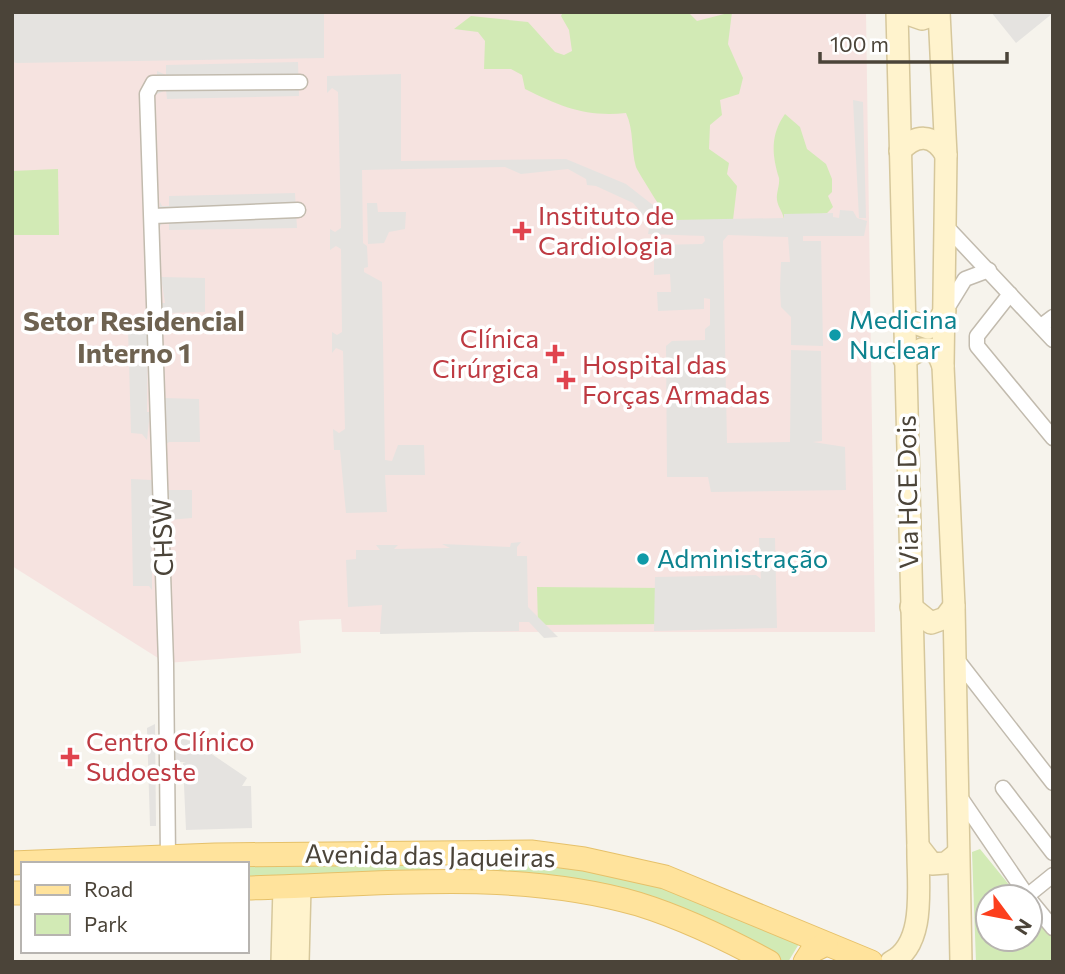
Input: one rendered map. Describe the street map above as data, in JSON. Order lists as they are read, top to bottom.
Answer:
{
  "streets": {
    "main road": ["Via HCE Dois", "Avenida das Jaqueiras"],
    "street": ["CHSW"]
  },
  "crossings": [
    ["CHSW", "Avenida das Jaqueiras"]
  ],
  "districts": ["Setor Residencial Interno 1"],
  "places": {
    "health": [
      "Instituto de Cardiologia",
      "Clínica Cirúrgica",
      "Hospital das Forças Armadas",
      "Centro Clínico Sudoeste"
    ],
    "other": ["Medicina Nuclear", "Administração"]
  },
  "legend": ["Road", "Park"],
  "scale_bar": "100 m",
  "north": "bottom right"
}
